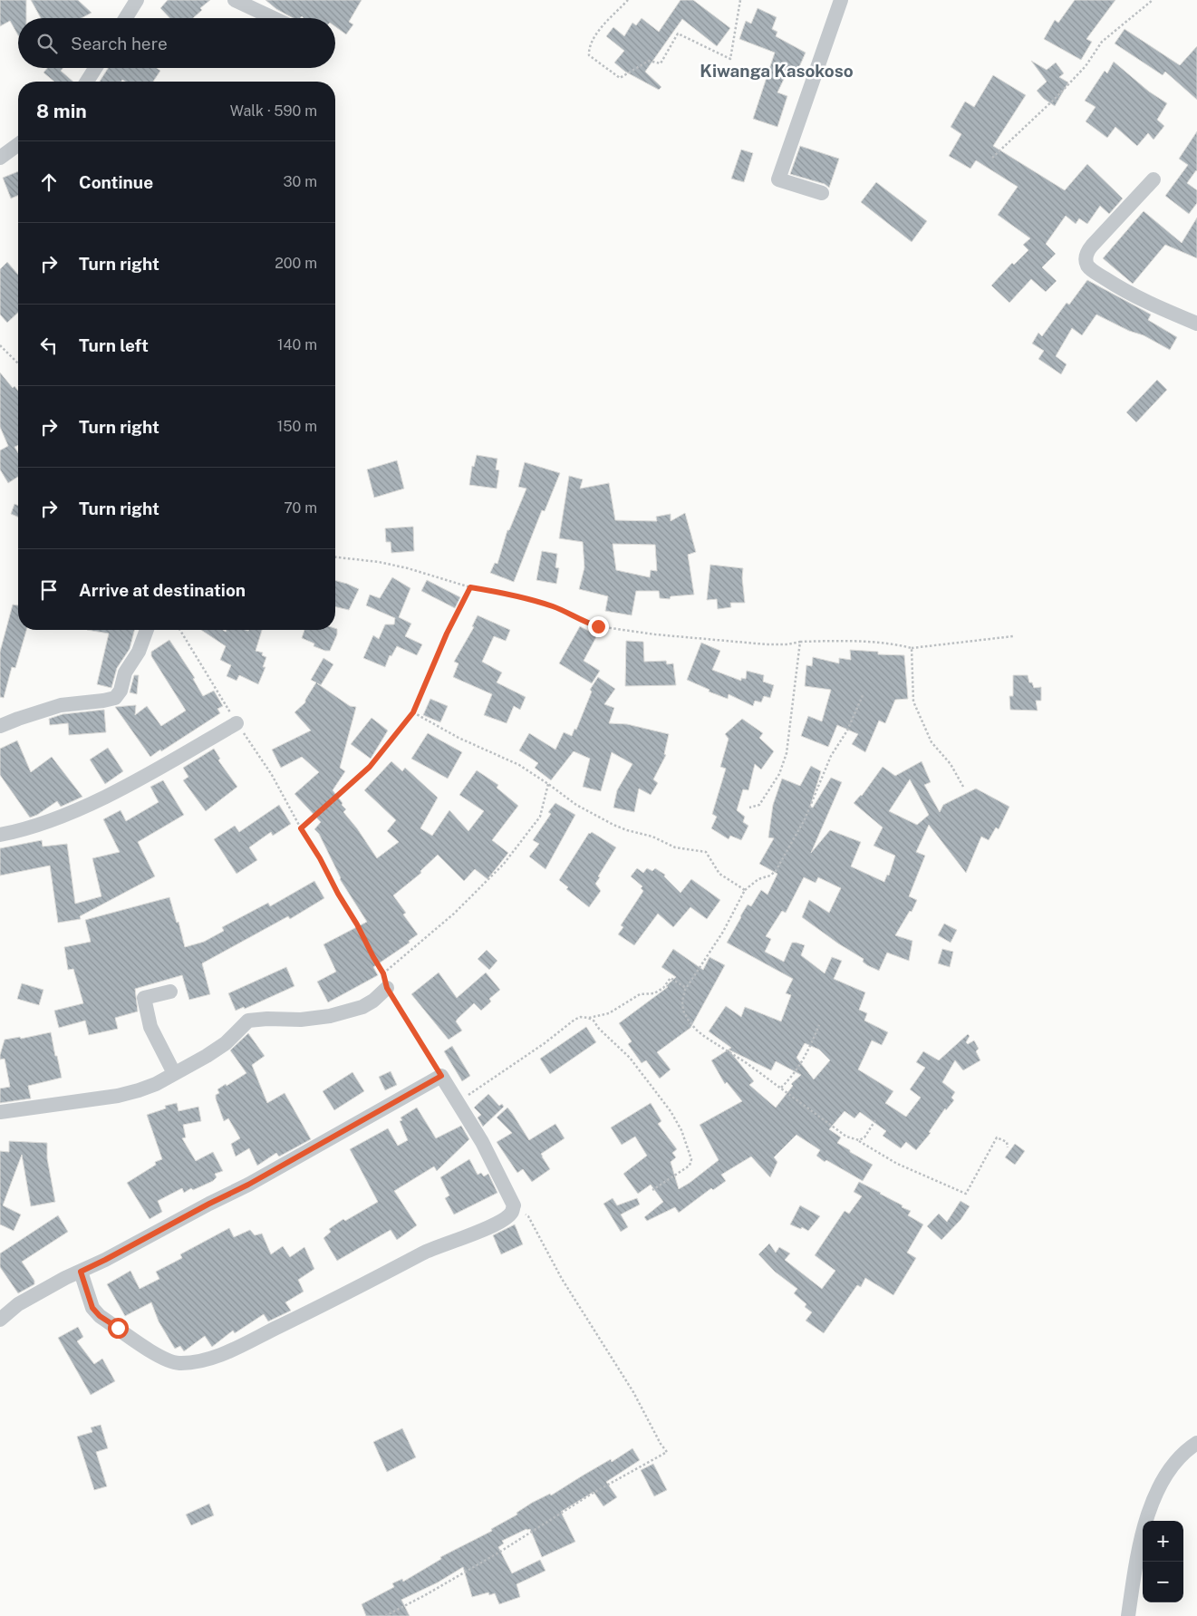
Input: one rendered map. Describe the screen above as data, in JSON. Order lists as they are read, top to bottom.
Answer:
{
  "districts": ["Kiwanga Kasokoso"],
  "page": {
    "search": "Search here",
    "heading": ["8 min", "Walk · 590 m"],
    "list": [
      ["Continue", "30 m"],
      ["Turn right", "200 m"],
      ["Turn left", "140 m"],
      ["Turn right", "150 m"],
      ["Turn right", "70 m"],
      "Arrive at destination"
    ],
    "map_buttons": ["+", "−"]
  }
}
